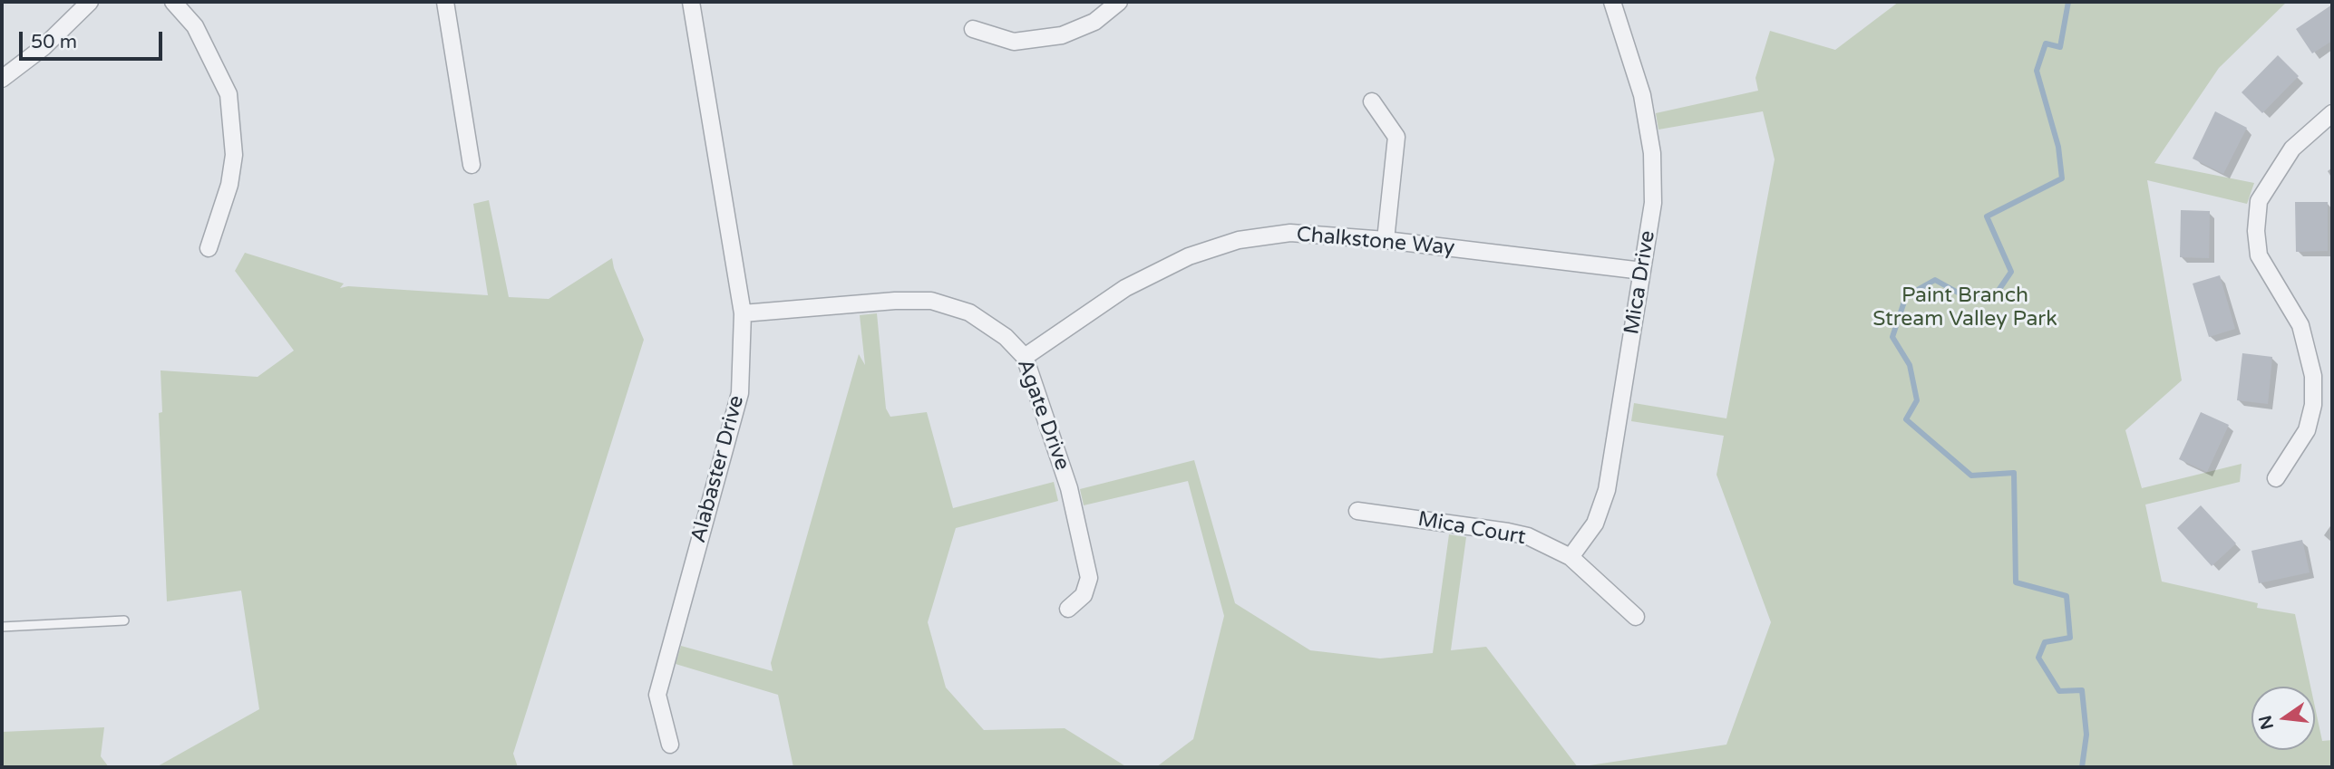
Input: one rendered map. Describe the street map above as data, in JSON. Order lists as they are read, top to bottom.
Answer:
{
  "streets": {
    "street": [
      "Chalkstone Way",
      "Mica Drive",
      "Agate Drive",
      "Alabaster Drive",
      "Mica Court"
    ]
  },
  "crossings": [
    ["Chalkstone Way", "Mica Drive"],
    ["Chalkstone Way", "Agate Drive"],
    ["Mica Drive", "Mica Court"],
    ["Agate Drive", "Alabaster Drive"]
  ],
  "parks": ["Paint Branch Stream Valley Park"],
  "scale_bar": "50 m",
  "north": "left"
}
